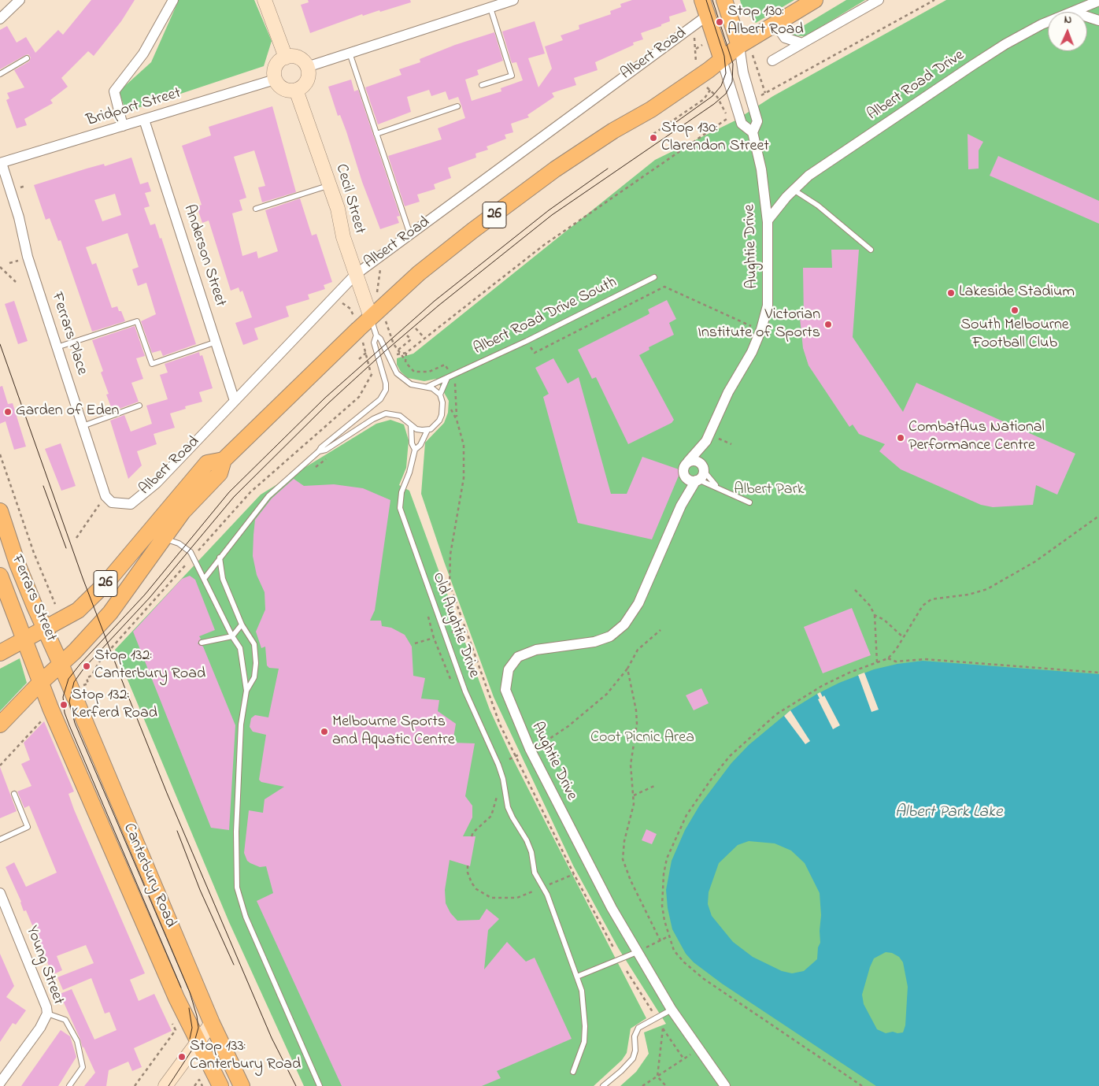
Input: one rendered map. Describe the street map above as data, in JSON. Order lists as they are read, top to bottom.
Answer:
{
  "streets": {
    "main road": [
      "Albert Road",
      "26",
      "Ferrars Street",
      "Canterbury Road"
    ],
    "street": [
      "Albert Road Drive",
      "Bridport Street",
      "Cecil Street",
      "Aughtie Drive",
      "Anderson Street",
      "Ferrars Place",
      "Young Street"
    ],
    "lane": ["Albert Road Drive South", "Old Aughtie Drive"]
  },
  "crossings": [
    ["Albert Road", "Cecil Street"],
    ["Albert Road", "26"],
    ["Albert Road", "Aughtie Drive"],
    ["Albert Road", "Anderson Street"],
    ["Albert Road", "Ferrars Place"],
    ["Albert Road", "Ferrars Street"],
    ["Albert Road", "Canterbury Road"],
    ["Albert Road Drive", "Aughtie Drive"],
    ["Bridport Street", "Cecil Street"],
    ["Bridport Street", "Anderson Street"],
    ["Bridport Street", "Ferrars Place"],
    ["26", "Ferrars Street"],
    ["26", "Canterbury Road"],
    ["Ferrars Street", "Canterbury Road"]
  ],
  "water": ["Albert Park Lake"],
  "parks": ["Albert Park", "Coot Picnic Area"],
  "places": [
    "Stop 130: Albert Road",
    "Stop 130: Clarendon Street",
    "Lakeside Stadium",
    "South Melbourne Football Club",
    "Victorian Institute of Sports",
    "Garden of Eden",
    "CombatAus National Performance Centre",
    "Stop 132: Canterbury Road",
    "Stop 132: Kerferd Road",
    "Melbourne Sports and Aquatic Centre",
    "Stop 133: Canterbury Road"
  ],
  "north": "top"
}
